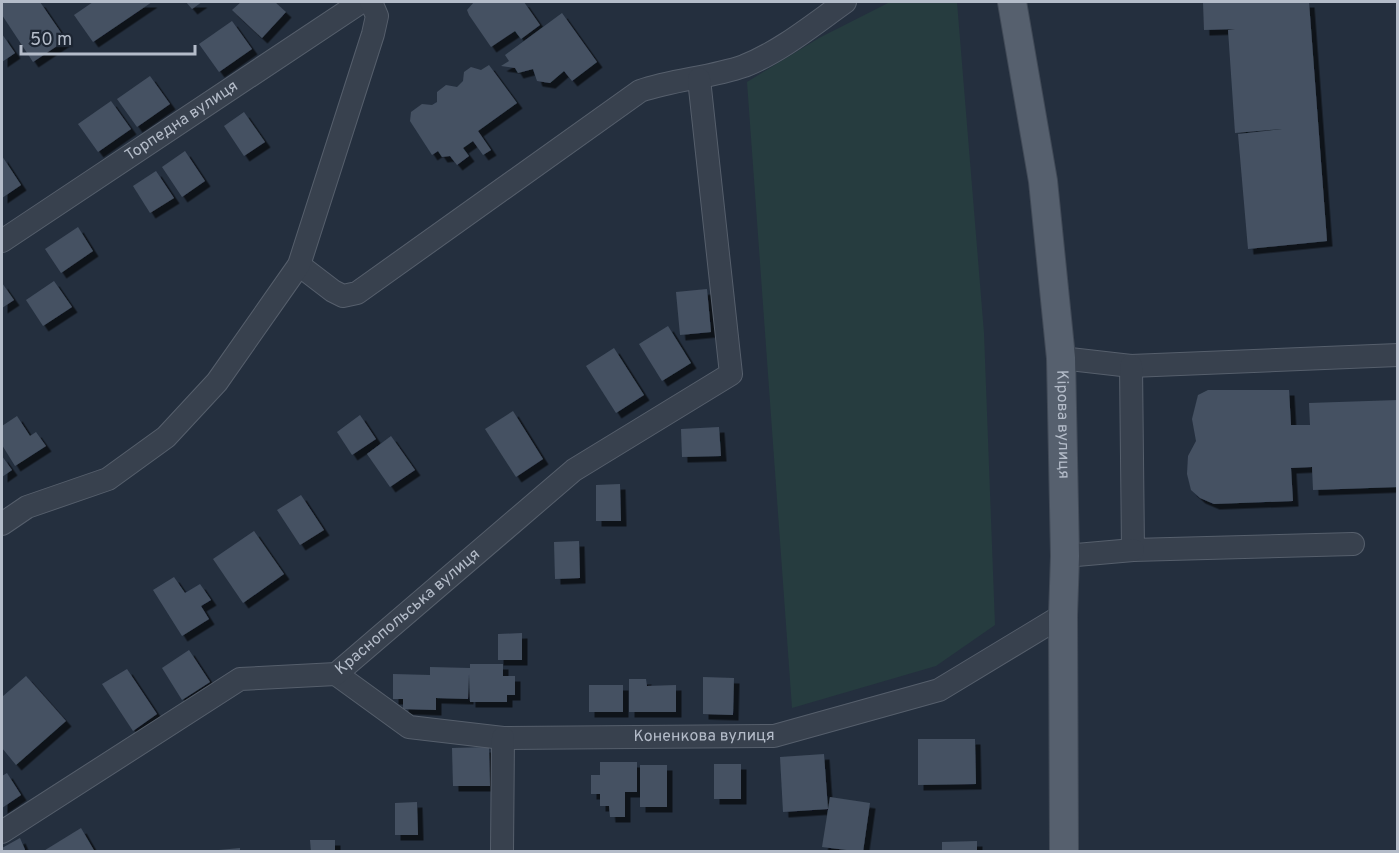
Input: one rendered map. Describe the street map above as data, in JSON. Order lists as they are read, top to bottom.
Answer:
{
  "streets": {
    "main road": ["Кірова вулиця"],
    "street": ["Торпедна вулиця", "Краснопольська вулиця", "Коненкова вулиця"]
  },
  "crossings": [
    ["Кірова вулиця", "Коненкова вулиця"],
    ["Краснопольська вулиця", "Коненкова вулиця"]
  ],
  "scale_bar": "50 m"
}
